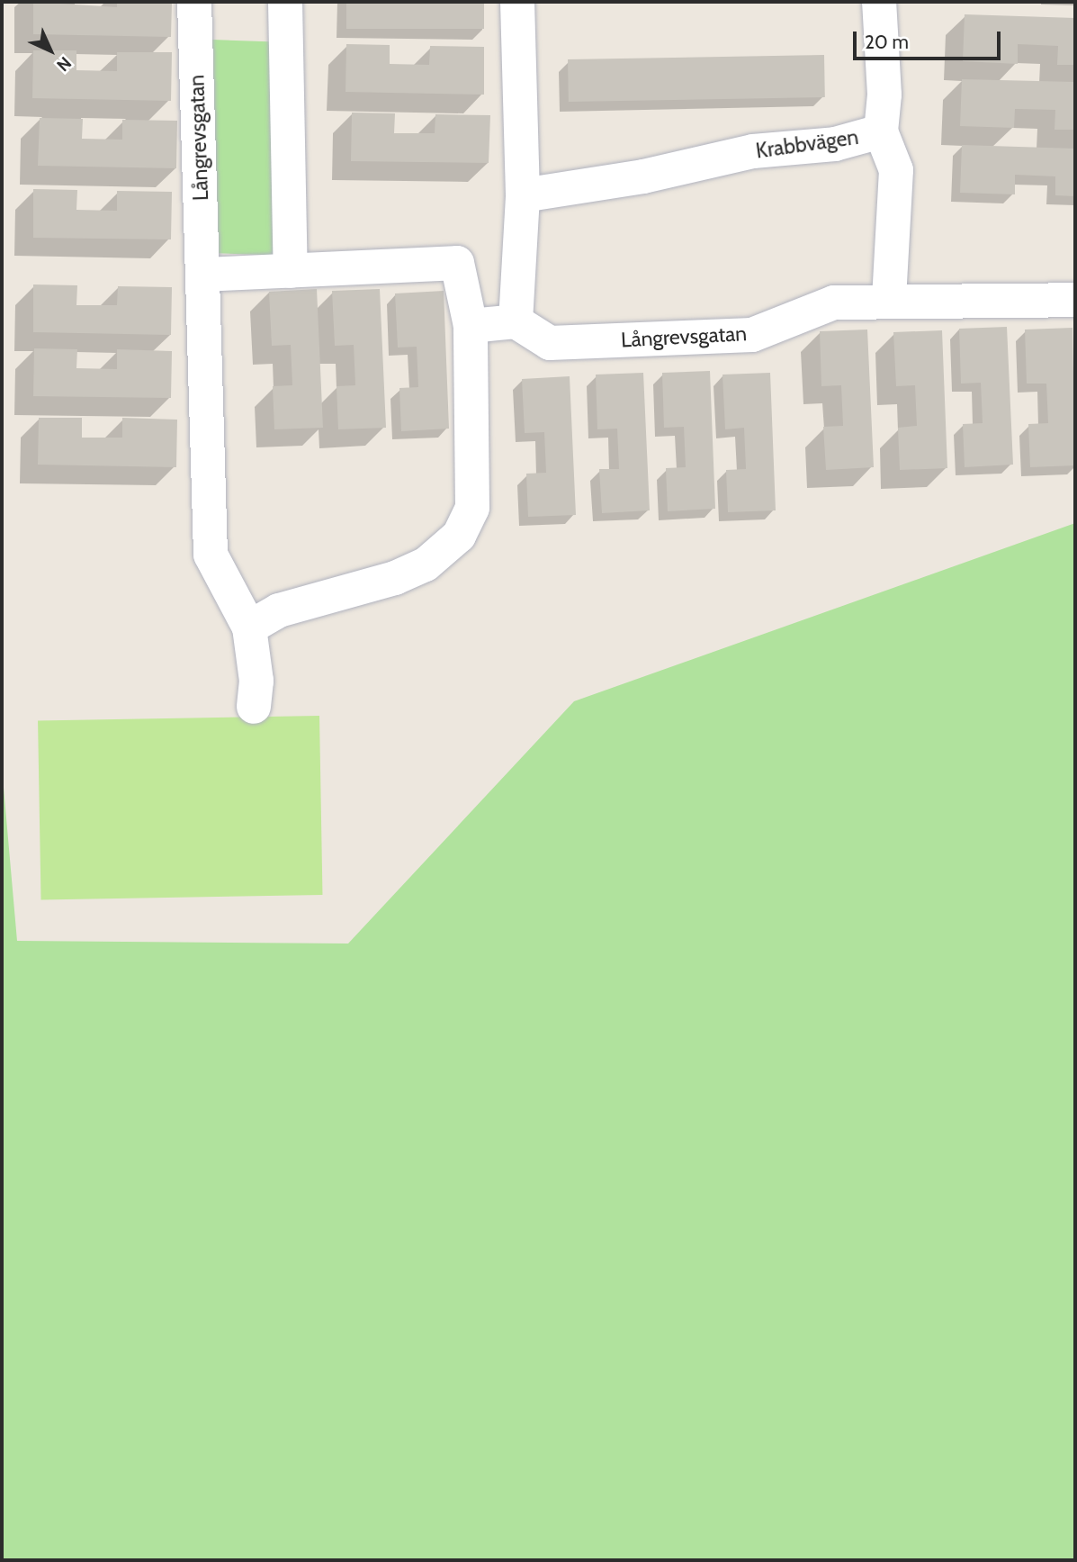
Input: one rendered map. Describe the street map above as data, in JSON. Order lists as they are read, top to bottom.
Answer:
{
  "streets": {
    "street": ["Långrevsgatan", "Krabbvägen"]
  },
  "scale_bar": "20 m",
  "north": "bottom right"
}
